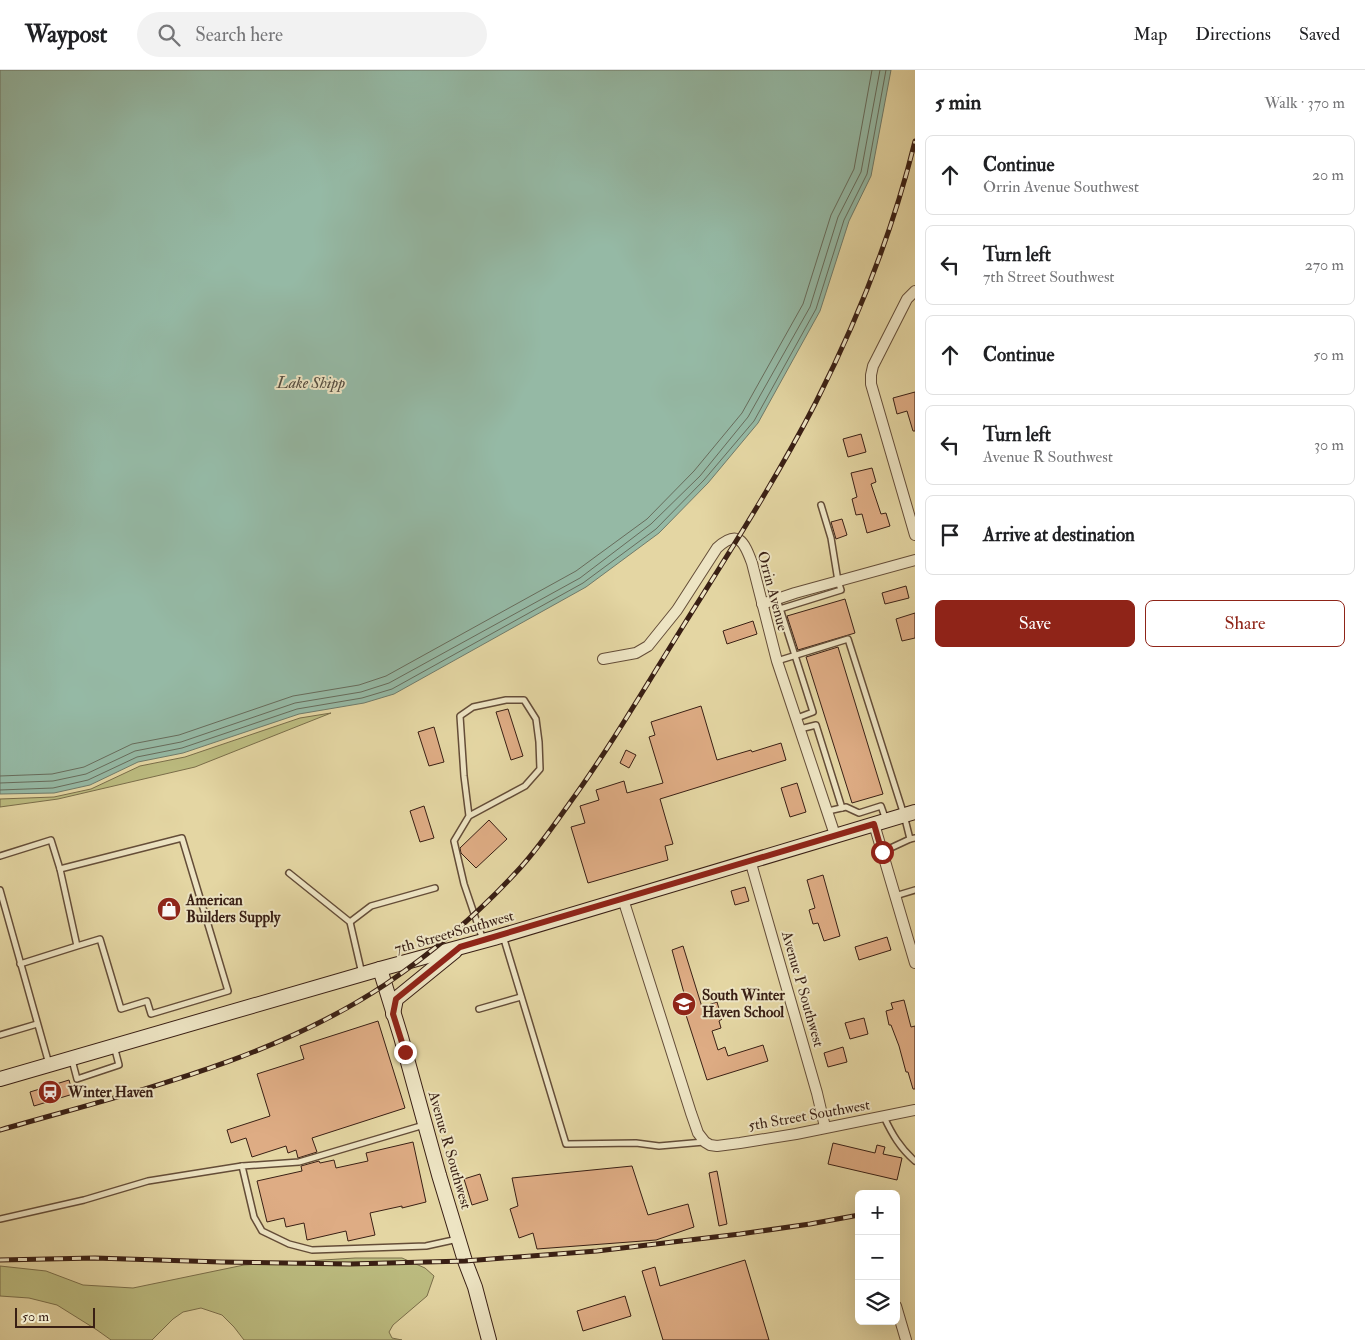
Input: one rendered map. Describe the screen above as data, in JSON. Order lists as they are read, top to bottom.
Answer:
{
  "streets": {
    "street": [
      "Orrin Avenue",
      "7th Street Southwest",
      "Avenue P Southwest",
      "5th Street Southwest",
      "Avenue R Southwest"
    ]
  },
  "crossings": [
    ["Orrin Avenue", "7th Street Southwest"],
    ["7th Street Southwest", "Avenue P Southwest"],
    ["7th Street Southwest", "Avenue R Southwest"],
    ["Avenue P Southwest", "5th Street Southwest"]
  ],
  "water": ["Lake Shipp"],
  "places": {
    "shop": ["American Builders Supply"],
    "school or university": ["South Winter Haven School"],
    "station": ["Winter Haven"]
  },
  "scale_bar": "50 m",
  "page": {
    "header": "Waypost",
    "search": "Search here",
    "nav": ["Map", "Directions", "Saved"],
    "heading": ["5 min", "Walk · 370 m"],
    "list": [
      ["Continue", "Orrin Avenue Southwest", "20 m"],
      ["Turn left", "7th Street Southwest", "270 m"],
      ["Continue", "50 m"],
      ["Turn left", "Avenue R Southwest", "30 m"],
      "Arrive at destination"
    ],
    "buttons": ["Save", "Share"],
    "map_buttons": ["+", "−"],
    "scale": "50 m"
  }
}
